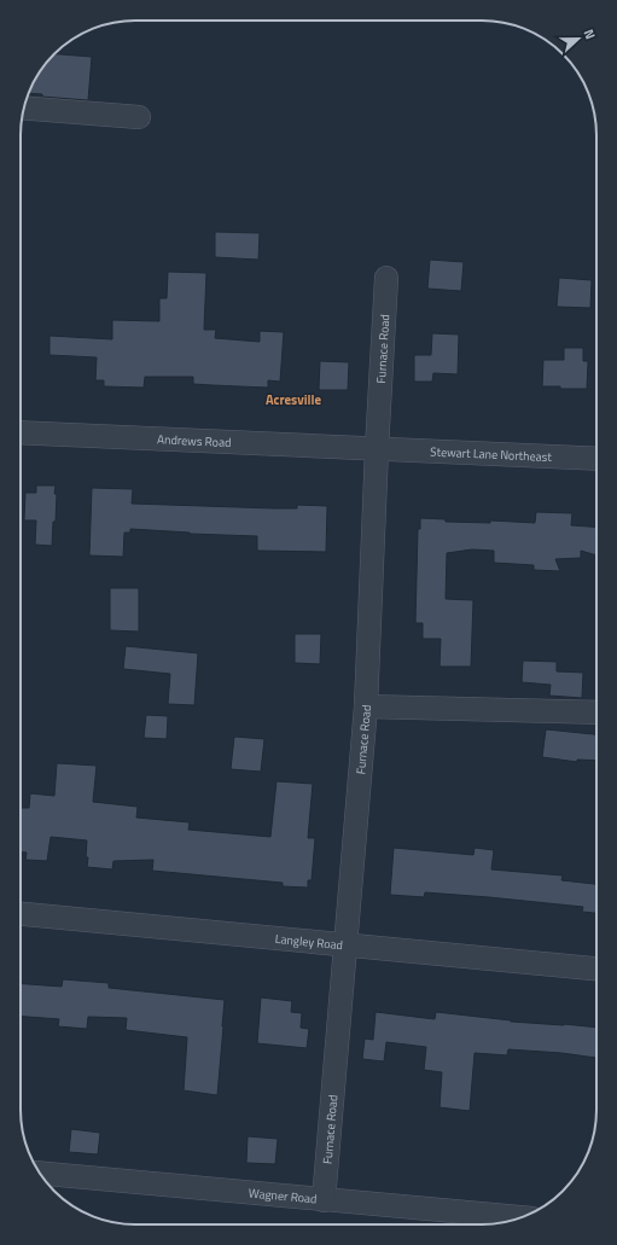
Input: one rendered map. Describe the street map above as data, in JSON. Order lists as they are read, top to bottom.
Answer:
{
  "streets": {
    "street": [
      "Furnace Road",
      "Andrews Road",
      "Stewart Lane Northeast",
      "Langley Road",
      "Wagner Road"
    ]
  },
  "crossings": [
    ["Furnace Road", "Andrews Road"],
    ["Furnace Road", "Stewart Lane Northeast"],
    ["Furnace Road", "Langley Road"],
    ["Furnace Road", "Wagner Road"],
    ["Andrews Road", "Stewart Lane Northeast"]
  ],
  "districts": ["Acresville"],
  "north": "right"
}
